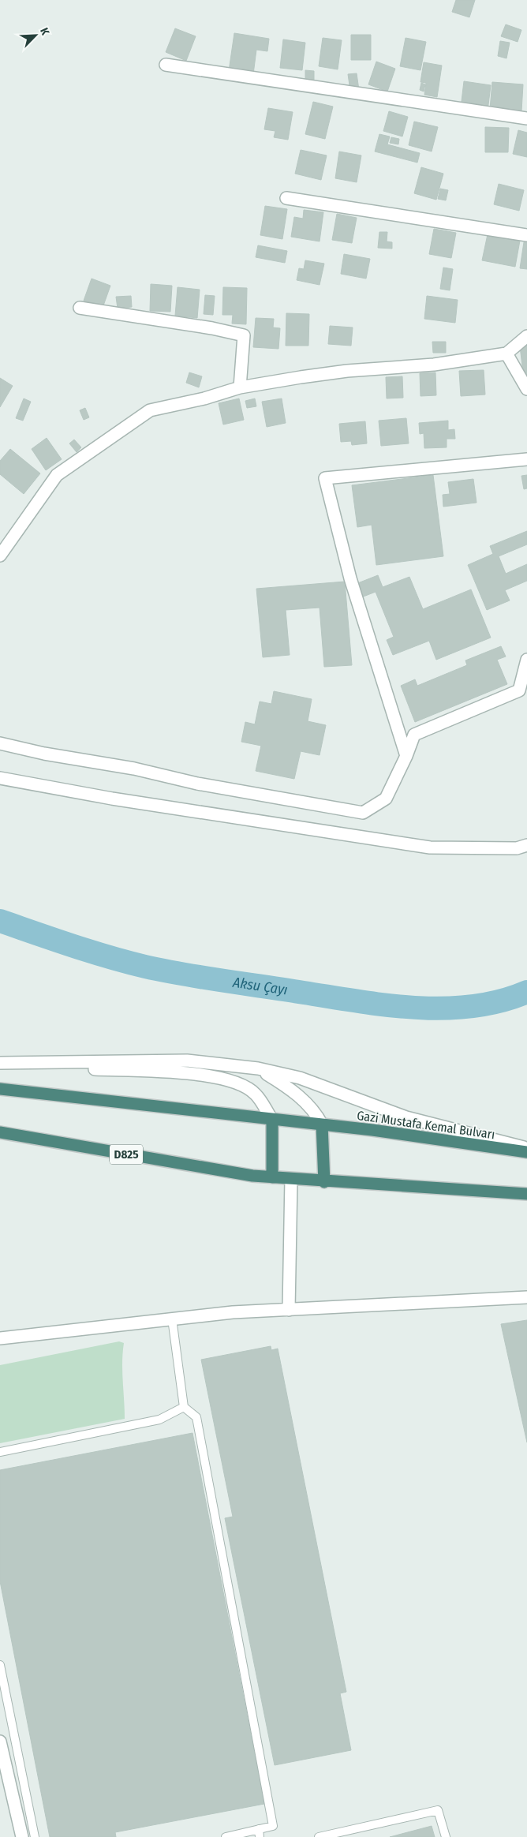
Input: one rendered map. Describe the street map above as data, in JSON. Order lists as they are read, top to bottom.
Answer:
{
  "streets": {
    "highway": ["Gazi Mustafa Kemal Bulvarı", "D825"]
  },
  "water": ["Aksu Çayı"],
  "north": "top right"
}
